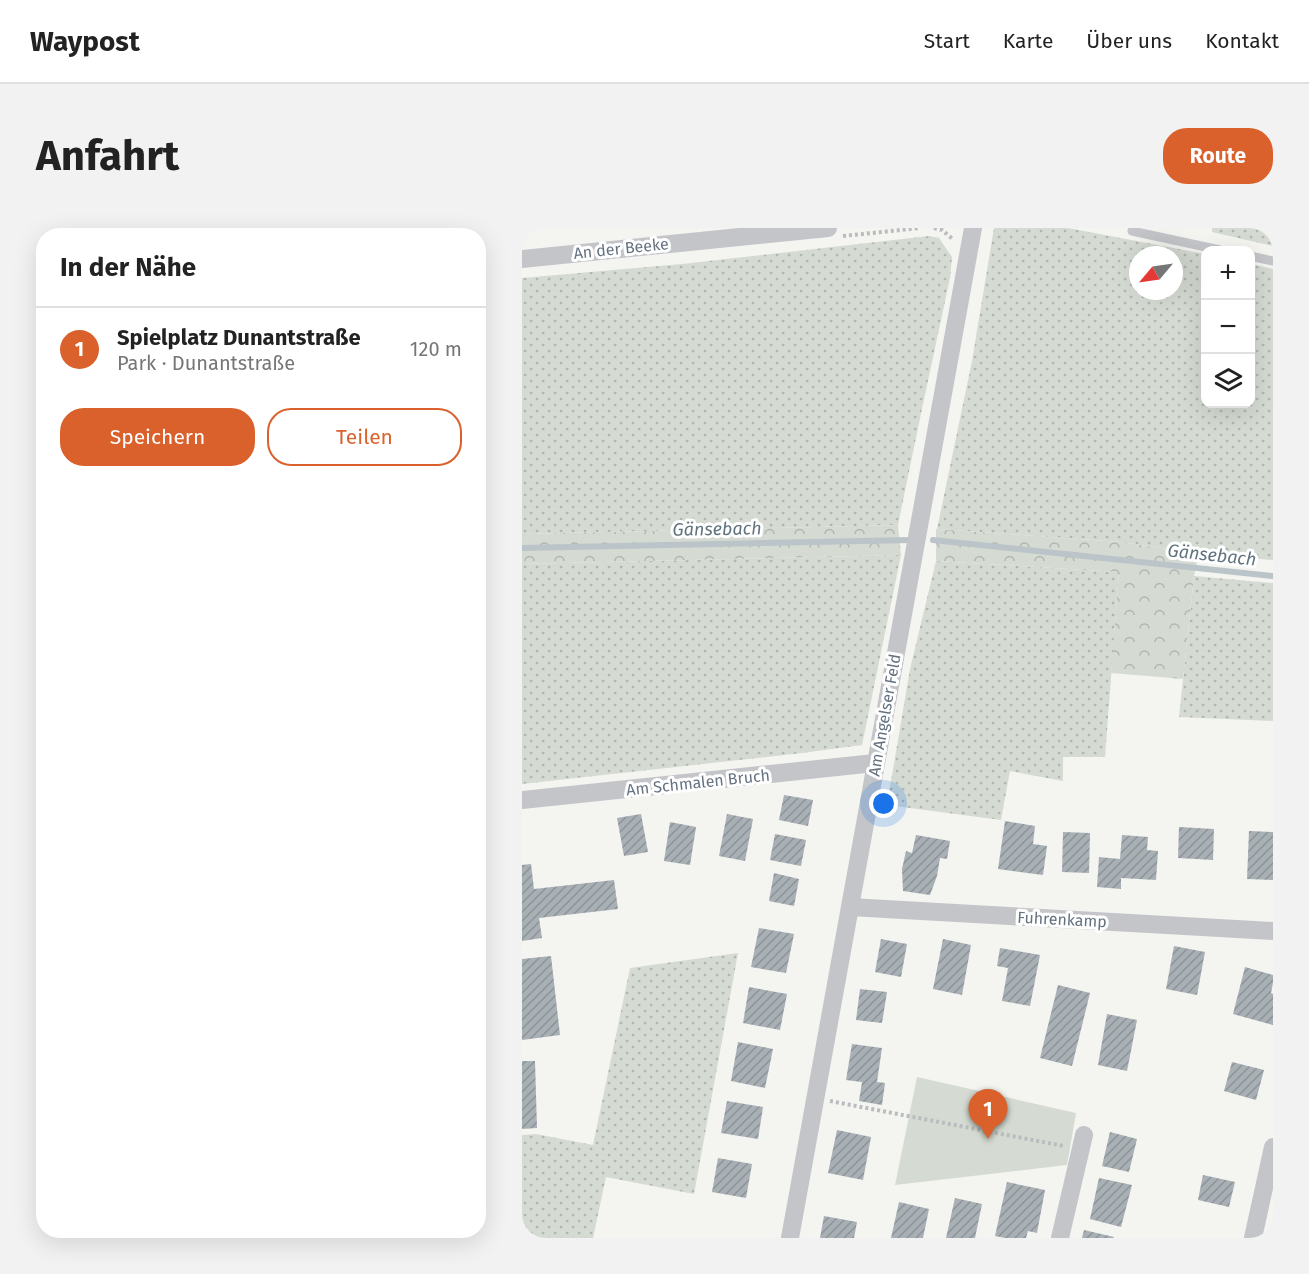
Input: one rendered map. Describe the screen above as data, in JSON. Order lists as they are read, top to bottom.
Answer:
{
  "streets": {
    "street": [
      "An der Beeke",
      "Am Angelser Feld",
      "Am Schmalen Bruch",
      "Fuhrenkamp"
    ]
  },
  "crossings": [
    ["Am Angelser Feld", "Am Schmalen Bruch"],
    ["Am Angelser Feld", "Fuhrenkamp"]
  ],
  "water": ["Gänsebach"],
  "north": "bottom left",
  "page": {
    "header": "Waypost",
    "nav": [
      "Start",
      "Karte",
      "Über uns",
      "Kontakt"
    ],
    "buttons": [
      "Route",
      ["Speichern", "Teilen"]
    ],
    "title": "Anfahrt",
    "heading": "In der Nähe",
    "map_buttons": ["+", "−"],
    "list": [
      {
        "mark": "1",
        "name": "Spielplatz Dunantstraße",
        "note": "Park · Dunantstraße",
        "value": "120 m"
      }
    ],
    "pins": "1"
  }
}
